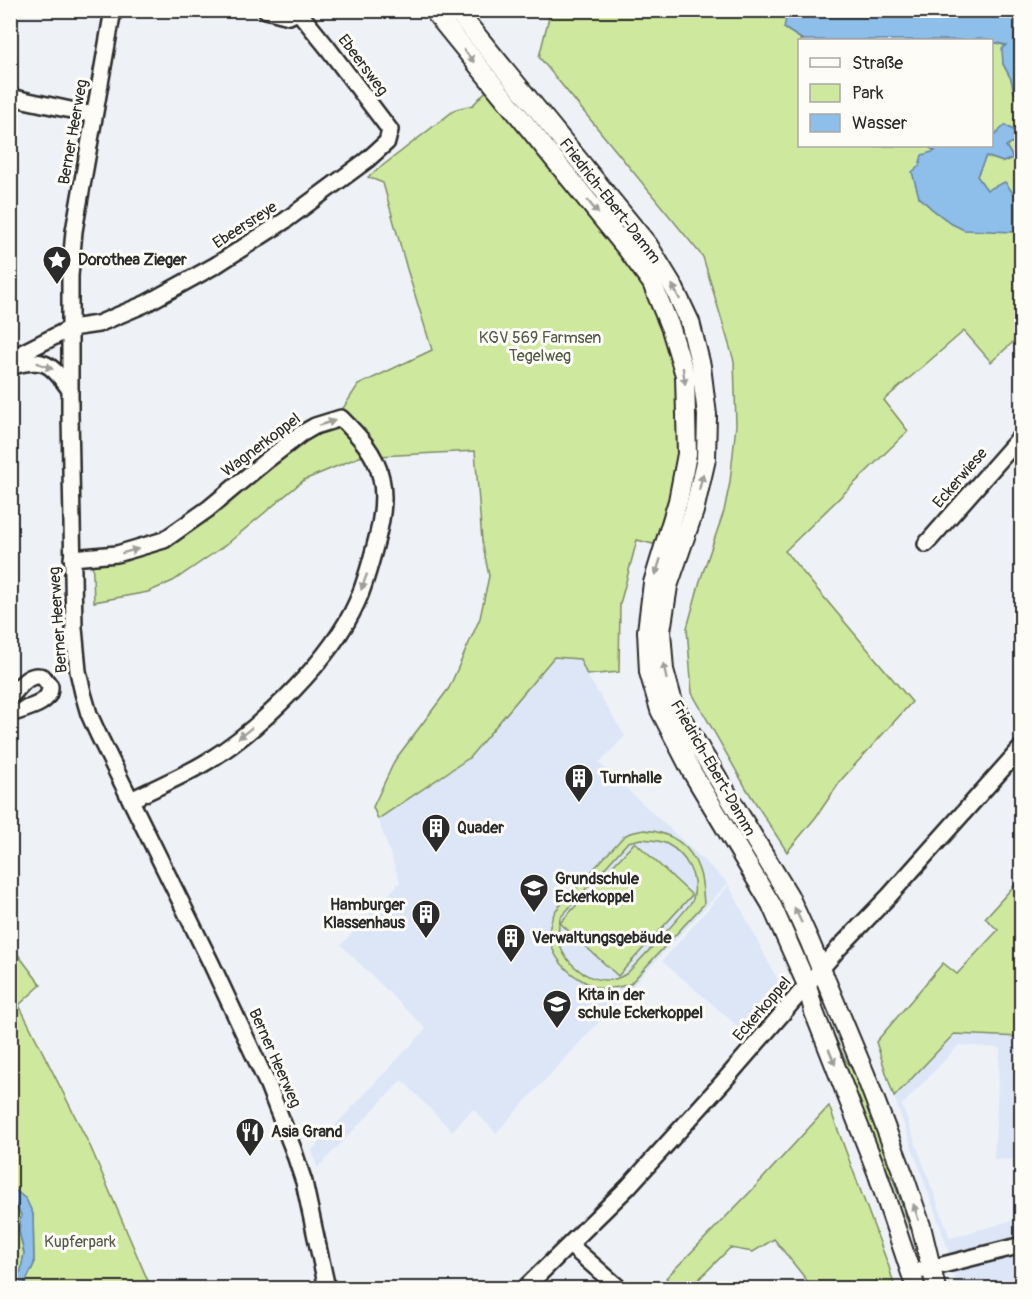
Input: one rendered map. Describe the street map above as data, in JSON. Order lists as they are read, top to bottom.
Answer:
{
  "streets": {
    "main road": ["Friedrich-Ebert-Damm"],
    "street": [
      "Ebeersweg",
      "Berner Heerweg",
      "Ebeersreye",
      "Wagnerkoppel",
      "Eckerwiese",
      "Eckerkoppel"
    ]
  },
  "crossings": [
    ["Ebeersweg", "Ebeersreye"],
    ["Berner Heerweg", "Ebeersreye"],
    ["Berner Heerweg", "Wagnerkoppel"],
    ["Friedrich-Ebert-Damm", "Eckerkoppel"]
  ],
  "parks": ["KGV 569 Farmsen Tegelweg", "Kupferpark"],
  "places": {
    "place": ["Dorothea Zieger"],
    "building": [
      "Turnhalle",
      "Quader",
      "Hamburger Klassenhaus",
      "Verwaltungsgebäude"
    ],
    "school or university": ["Grundschule Eckerkoppel", "Kita in der schule Eckerkoppel"],
    "restaurant": ["Asia Grand"]
  },
  "legend": ["Straße", "Park", "Wasser"]
}
